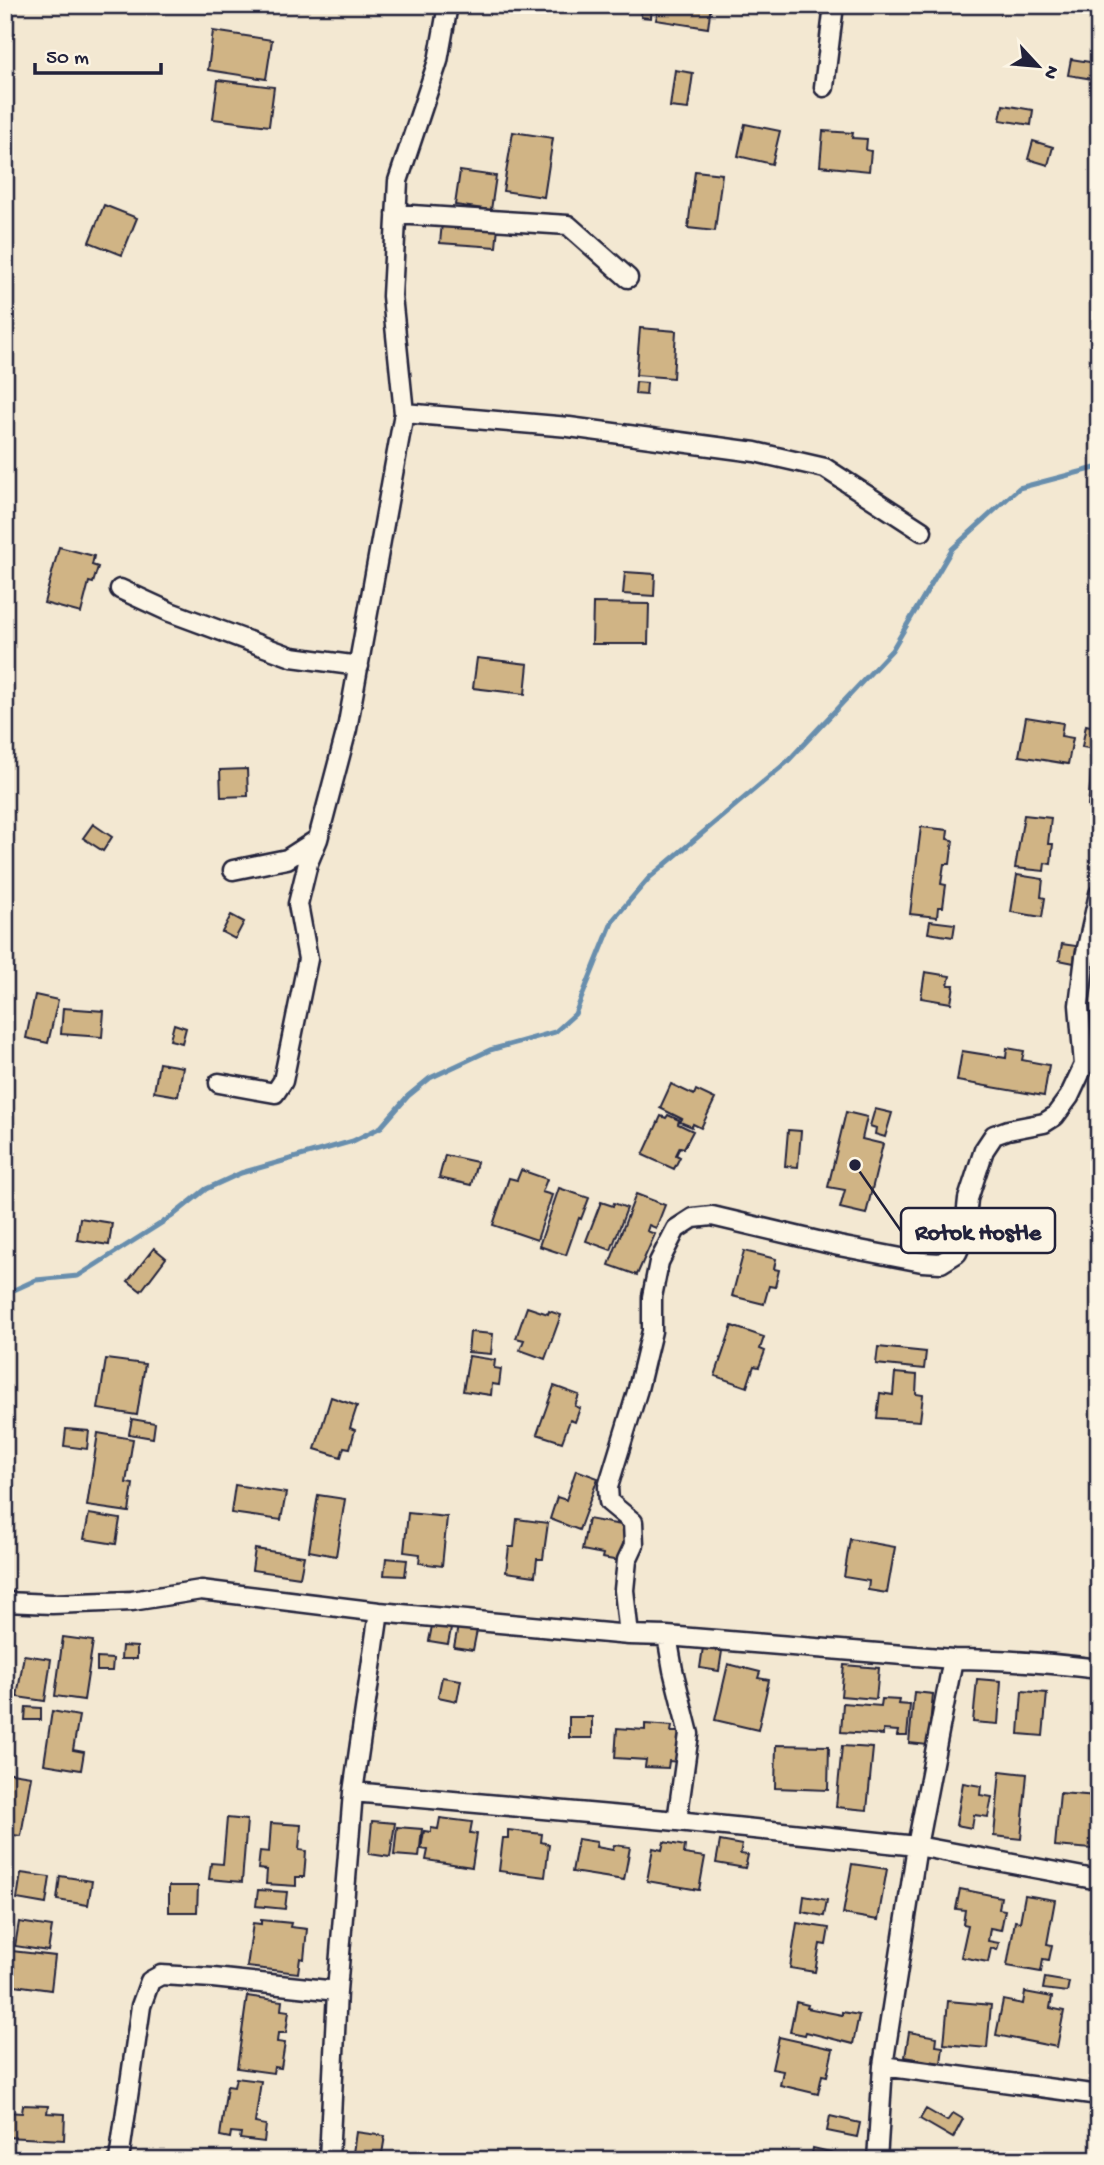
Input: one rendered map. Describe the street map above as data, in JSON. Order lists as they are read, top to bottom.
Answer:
{
  "places": ["Rotok Hostle"],
  "scale_bar": "50 m",
  "north": "bottom right"
}
